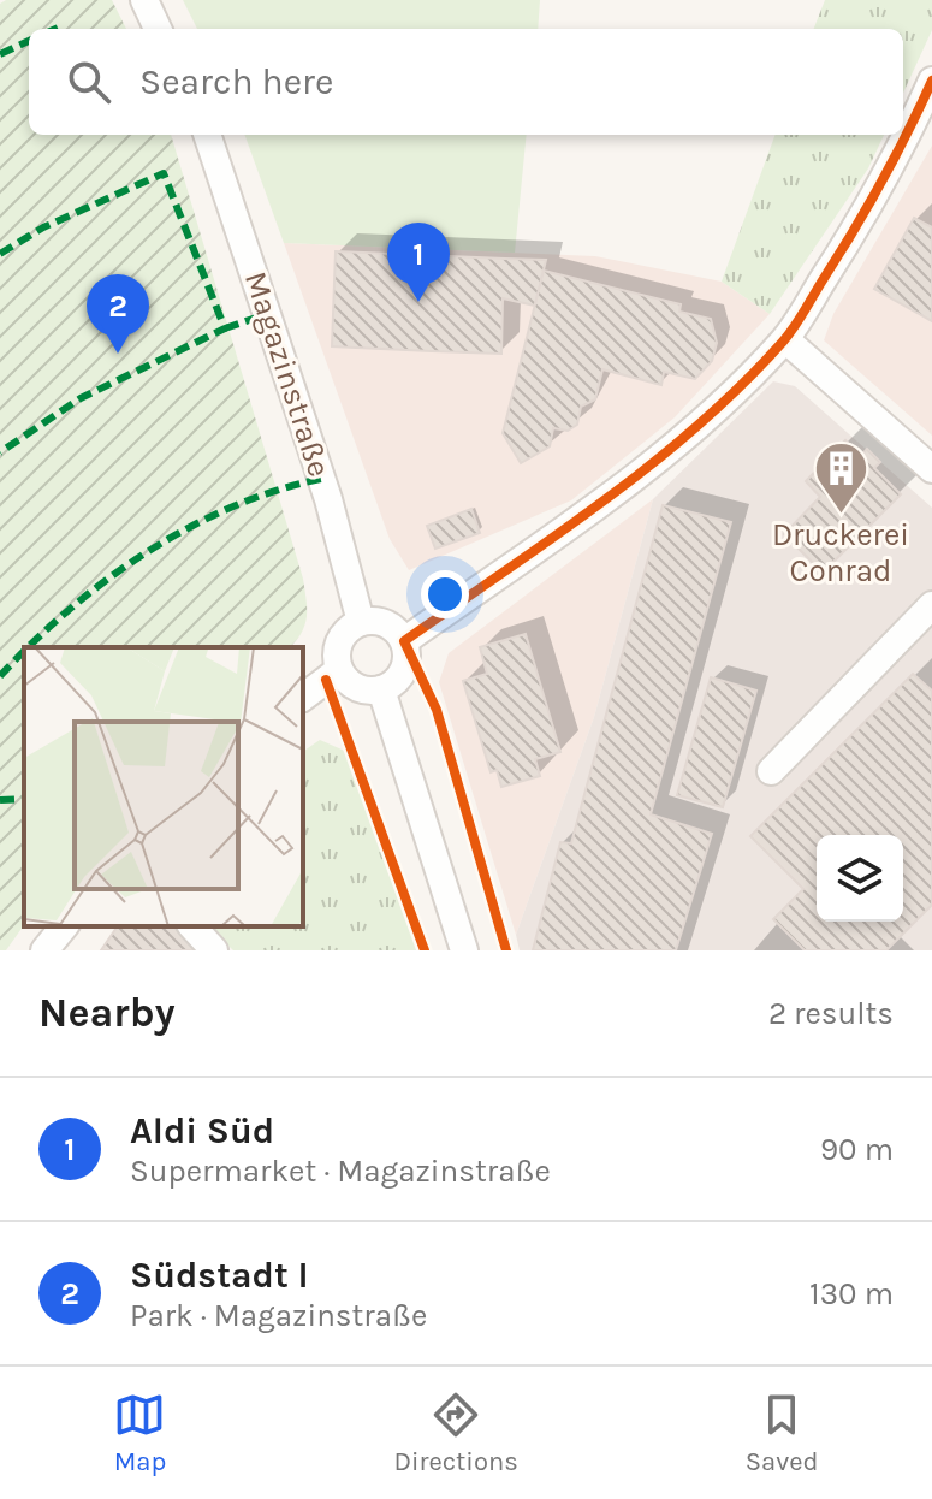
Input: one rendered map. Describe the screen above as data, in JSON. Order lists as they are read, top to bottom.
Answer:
{
  "streets": {
    "street": ["Magazinstraße"]
  },
  "places": {
    "building": ["Druckerei Conrad"]
  },
  "page": {
    "search": "Search here",
    "pins": ["1", "2"],
    "heading": ["Nearby", "2 results"],
    "list": [
      {
        "mark": "1",
        "name": "Aldi Süd",
        "note": "Supermarket · Magazinstraße",
        "value": "90 m"
      },
      {
        "mark": "2",
        "name": "Südstadt I",
        "note": "Park · Magazinstraße",
        "value": "130 m"
      }
    ],
    "nav": ["Map", "Directions", "Saved"]
  }
}
